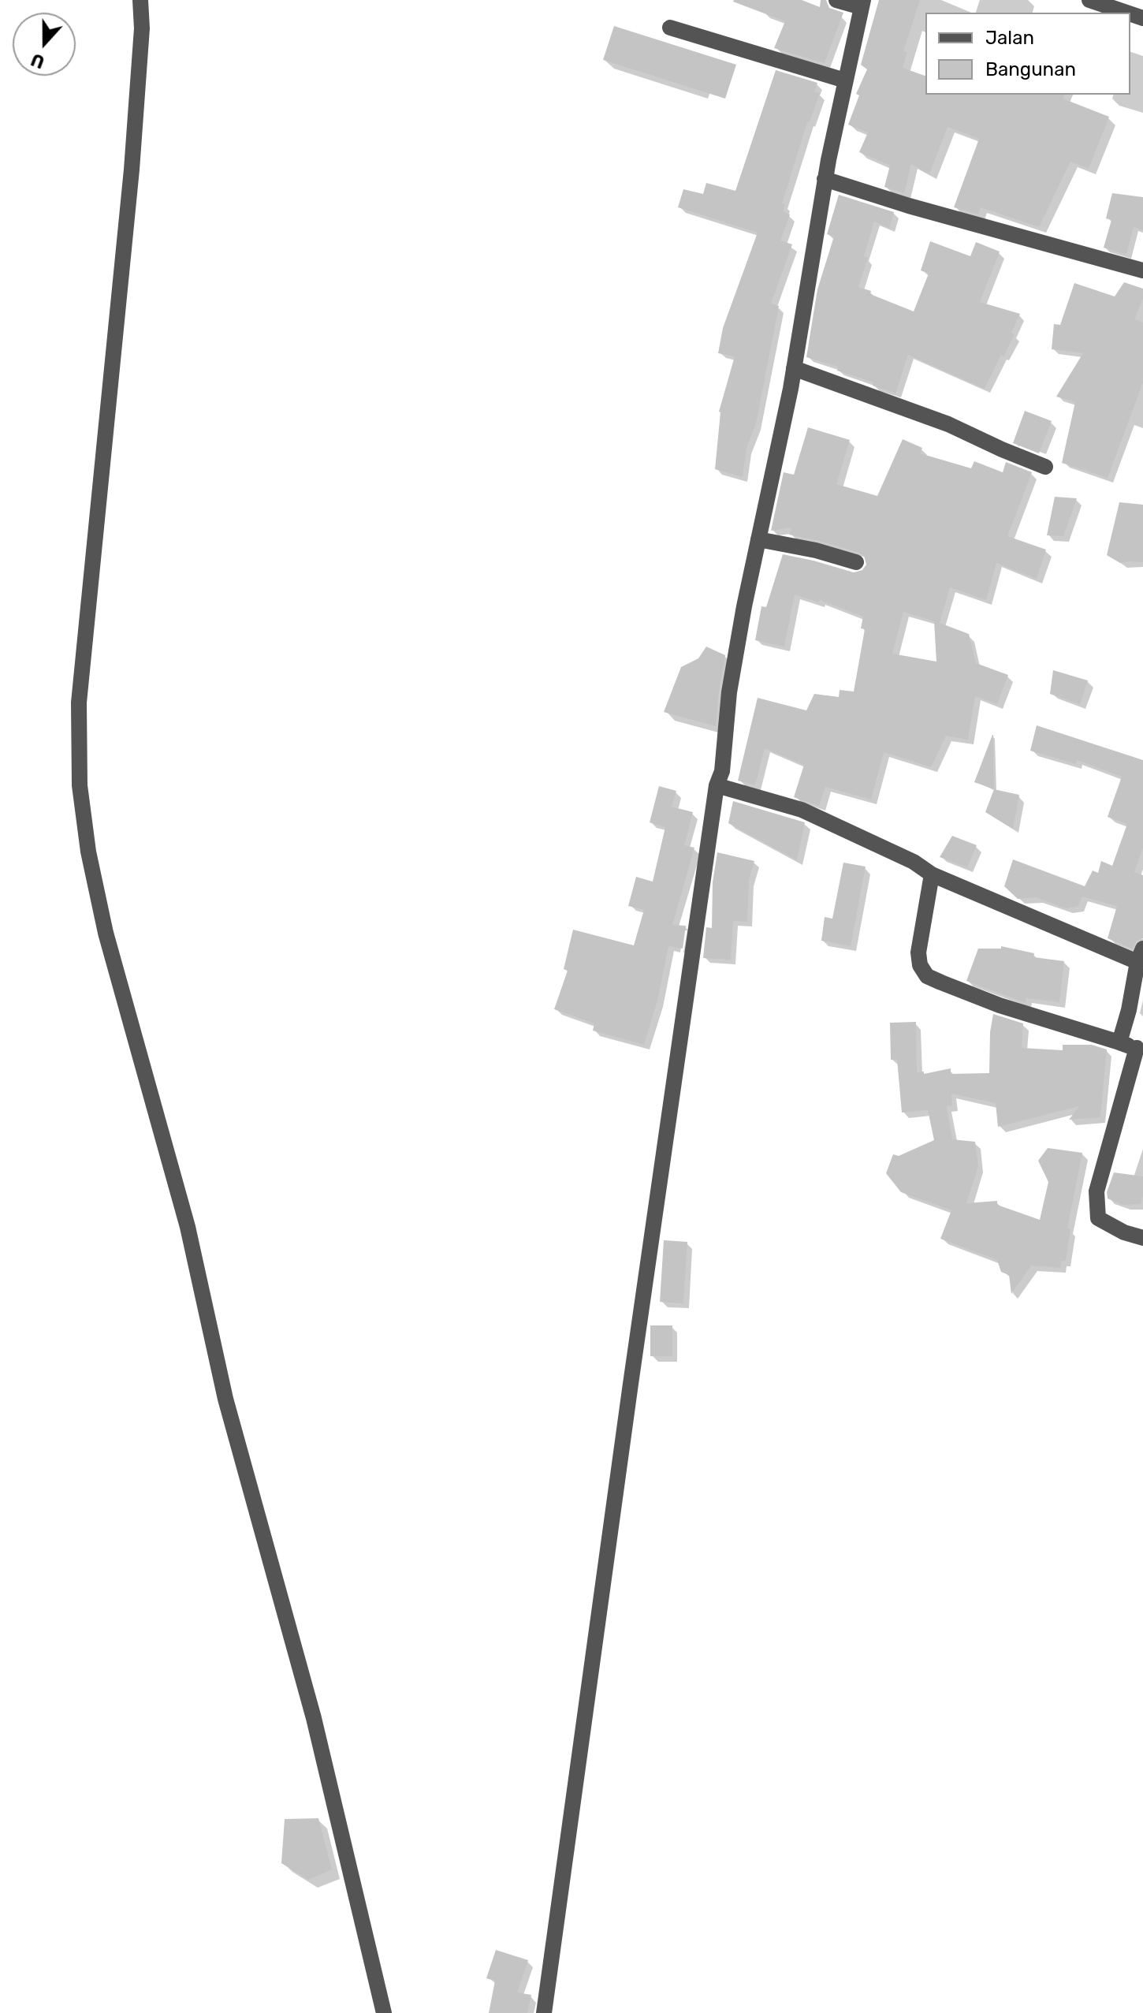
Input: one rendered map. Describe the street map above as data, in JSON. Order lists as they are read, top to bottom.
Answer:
{
  "legend": ["Jalan", "Bangunan"],
  "north": "bottom"
}
